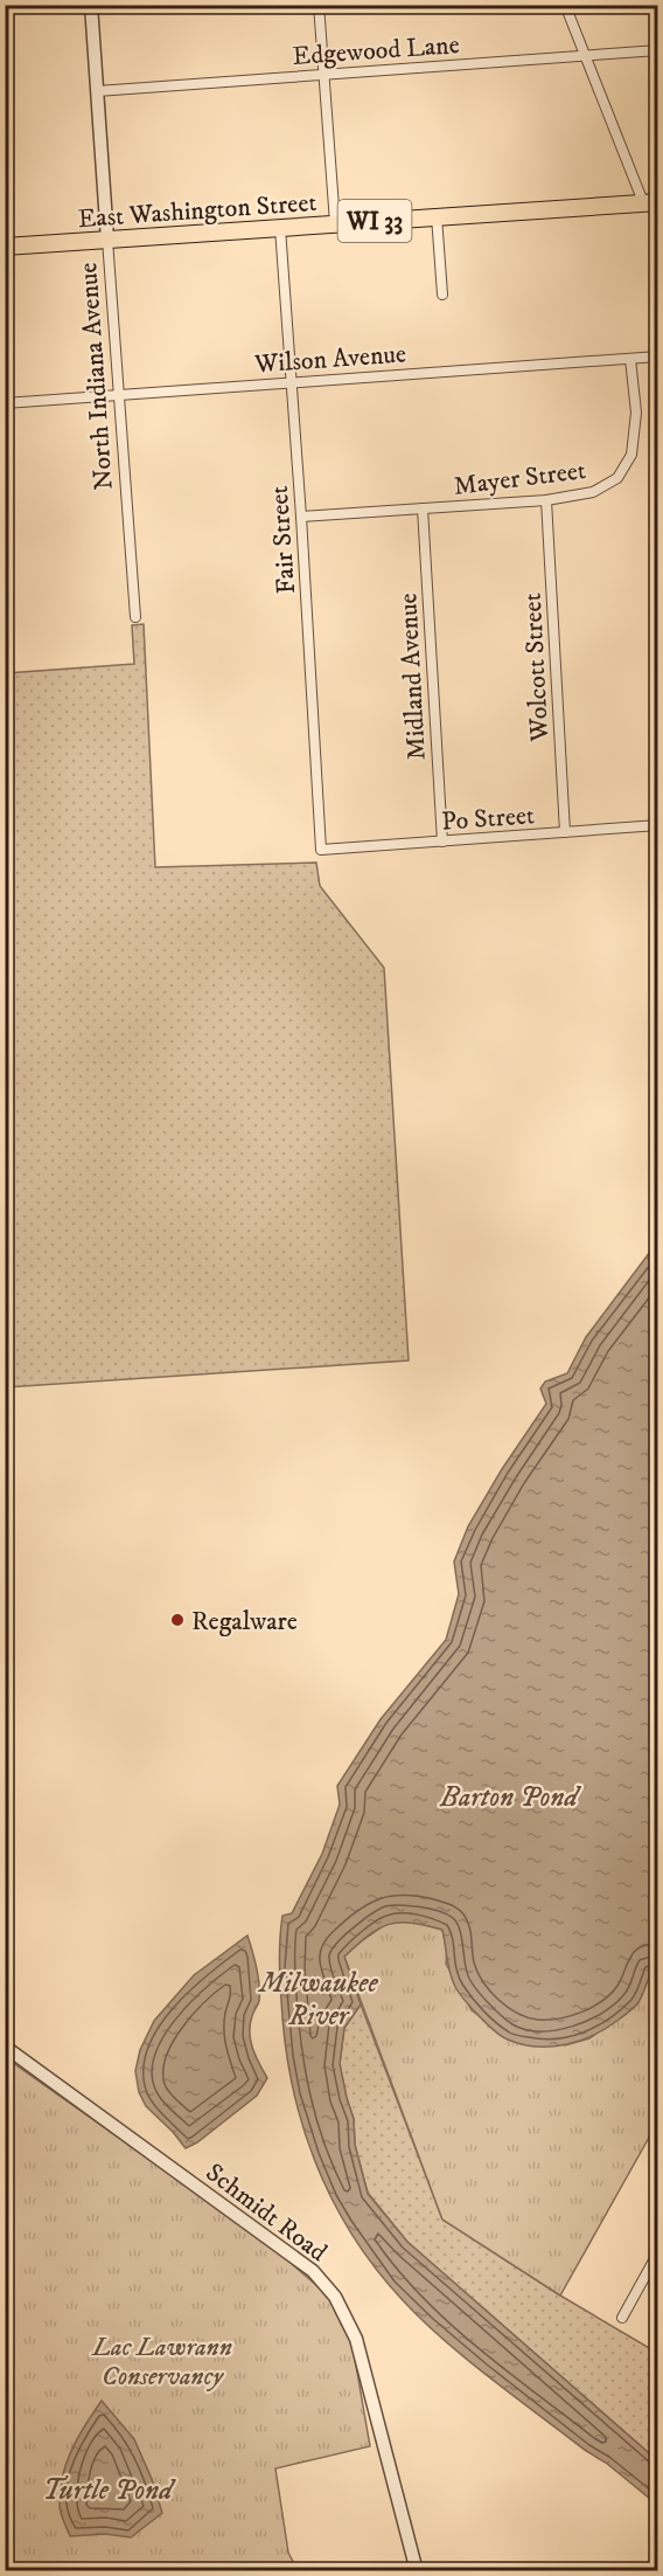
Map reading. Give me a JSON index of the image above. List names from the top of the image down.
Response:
{
  "streets": {
    "main road": ["East Washington Street", "WI 33"],
    "street": [
      "Edgewood Lane",
      "Wilson Avenue",
      "North Indiana Avenue",
      "Mayer Street",
      "Fair Street",
      "Wolcott Street",
      "Midland Avenue",
      "Po Street",
      "Schmidt Road"
    ]
  },
  "crossings": [
    ["Edgewood Lane", "North Indiana Avenue"],
    ["East Washington Street", "North Indiana Avenue"],
    ["East Washington Street", "Fair Street"],
    ["Wilson Avenue", "North Indiana Avenue"],
    ["Wilson Avenue", "Mayer Street"],
    ["Wilson Avenue", "Fair Street"],
    ["Mayer Street", "Fair Street"],
    ["Mayer Street", "Wolcott Street"],
    ["Mayer Street", "Midland Avenue"],
    ["Fair Street", "Po Street"],
    ["Wolcott Street", "Po Street"],
    ["Midland Avenue", "Po Street"]
  ],
  "water": ["Barton Pond", "Milwaukee River", "Turtle Pond"],
  "parks": ["Lac Lawrann Conservancy"],
  "places": ["Regalware"]
}
